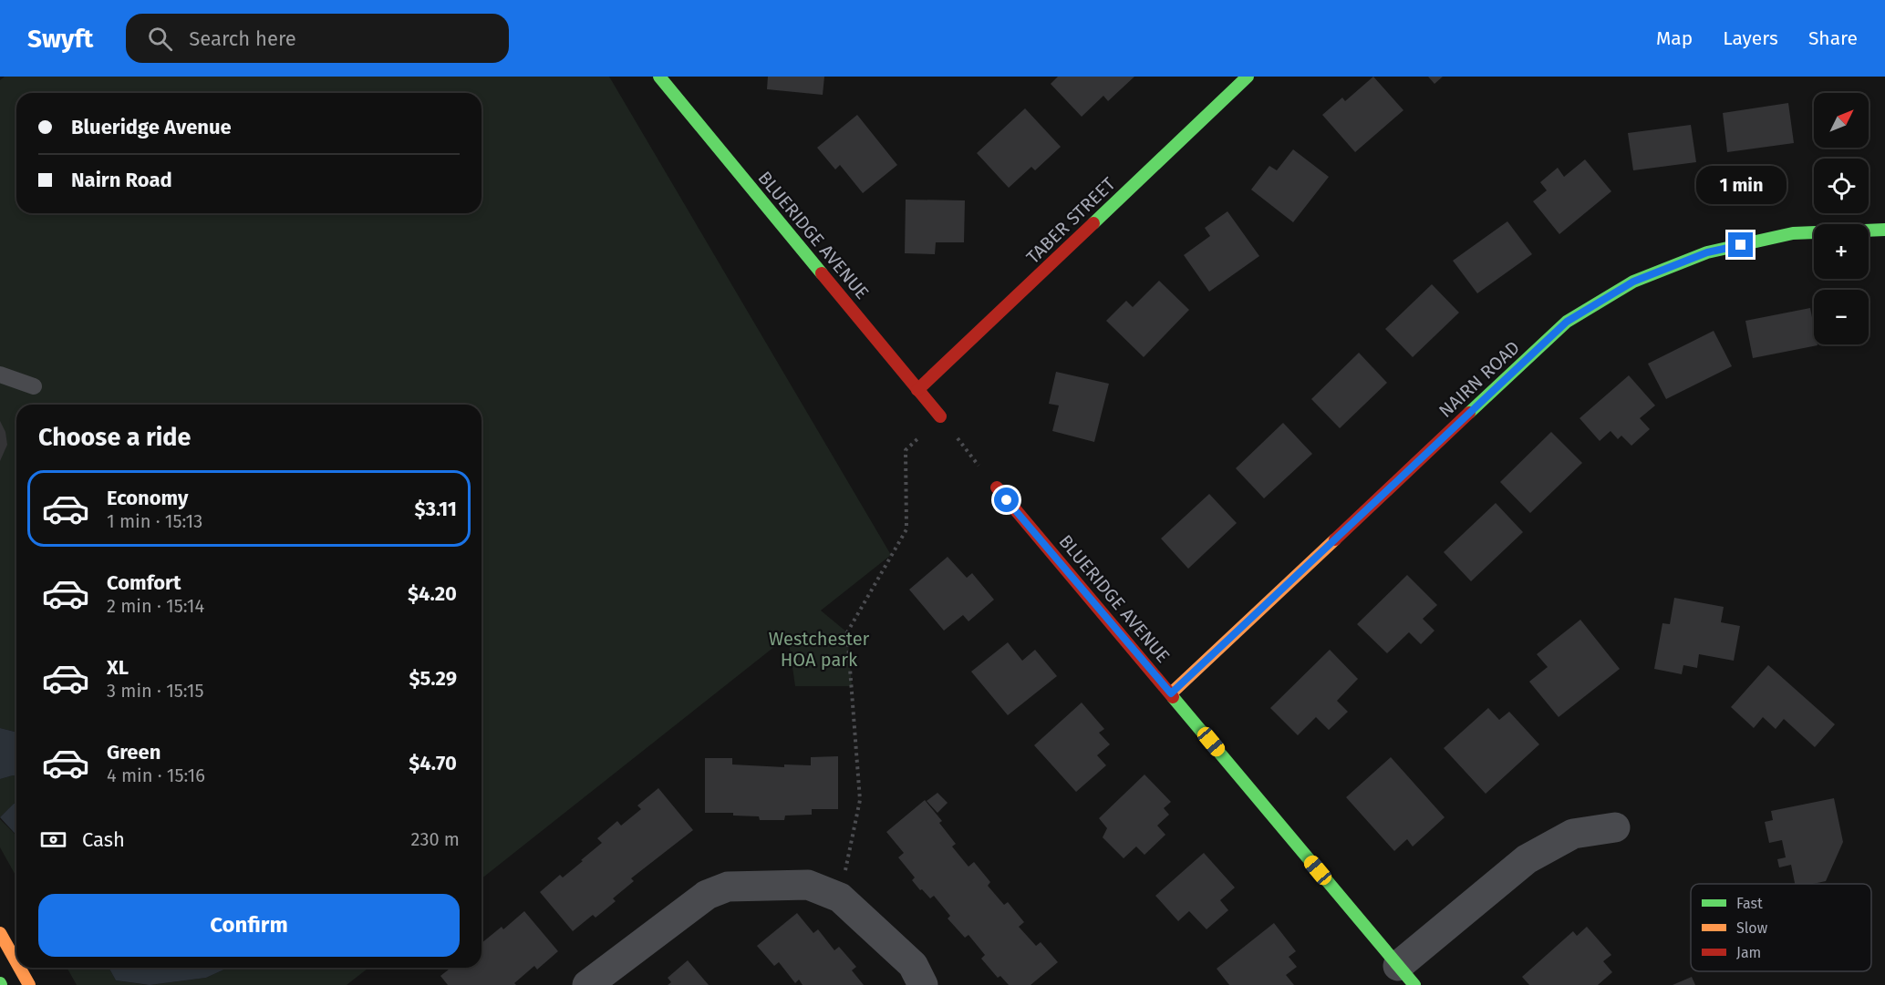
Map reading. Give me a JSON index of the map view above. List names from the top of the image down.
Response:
{
  "streets": {
    "street": ["TABER STREET", "BLUERIDGE AVENUE", "NAIRN ROAD"]
  },
  "crossings": [
    ["TABER STREET", "BLUERIDGE AVENUE"],
    ["BLUERIDGE AVENUE", "NAIRN ROAD"]
  ],
  "parks": ["Westchester HOA park"],
  "legend": ["Fast", "Slow", "Jam"],
  "north": "top right",
  "page": {
    "header": "Swyft",
    "search": "Search here",
    "nav": ["Map", "Layers", "Share"],
    "map_buttons": ["+", "−"],
    "banner": ["Blueridge Avenue", "Nairn Road"],
    "bubble": "1 min",
    "heading": "Choose a ride",
    "list": [
      {
        "name": "Economy",
        "note": "1 min · 15:13",
        "value": "$3.11"
      },
      {
        "name": "Comfort",
        "note": "2 min · 15:14",
        "value": "$4.20"
      },
      {
        "name": "XL",
        "note": "3 min · 15:15",
        "value": "$5.29"
      },
      {
        "name": "Green",
        "note": "4 min · 15:16",
        "value": "$4.70"
      }
    ],
    "pay": ["Cash", "230 m"],
    "buttons": "Confirm"
  }
}
